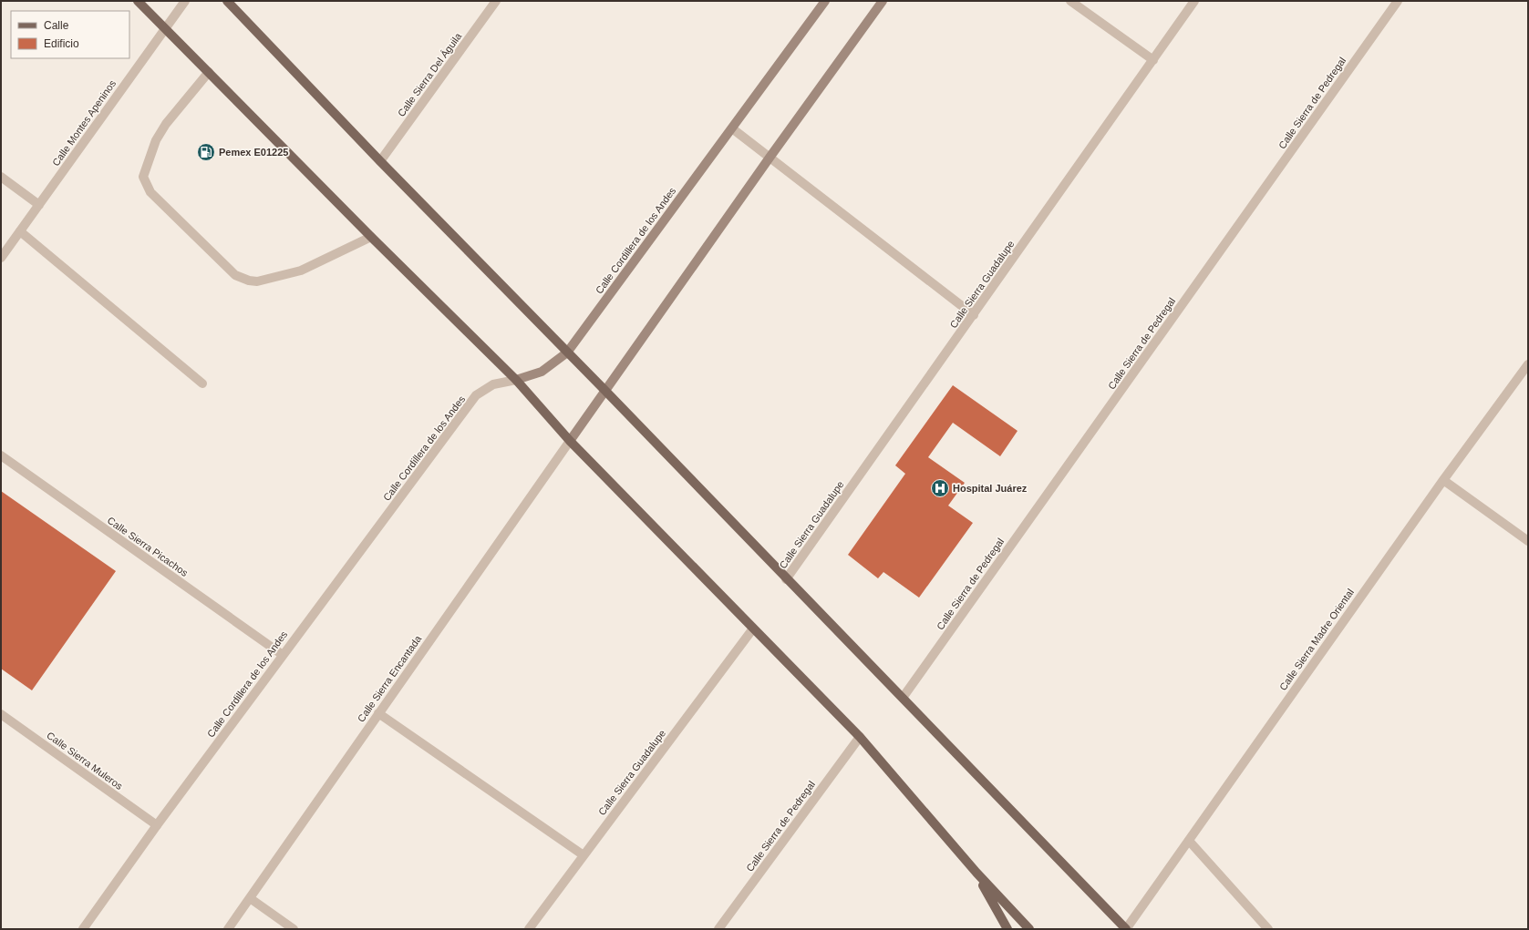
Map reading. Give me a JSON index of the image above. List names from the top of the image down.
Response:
{
  "streets": {
    "main road": ["Calle Cordillera de los Andes"],
    "street": [
      "Calle Sierra Del Águila",
      "Calle Sierra de Pedregal",
      "Calle Montes Apeninos",
      "Calle Sierra Guadalupe",
      "Calle Sierra Picachos",
      "Calle Sierra Madre Oriental",
      "Calle Sierra Encantada",
      "Calle Sierra Muleros"
    ]
  },
  "crossings": [
    ["Calle Cordillera de los Andes", "Calle Sierra Picachos"],
    ["Calle Cordillera de los Andes", "Calle Sierra Muleros"]
  ],
  "places": {
    "fuel station": ["Pemex E01225"],
    "hospital": ["Hospital Juárez"]
  },
  "legend": ["Calle", "Edificio"]
}
